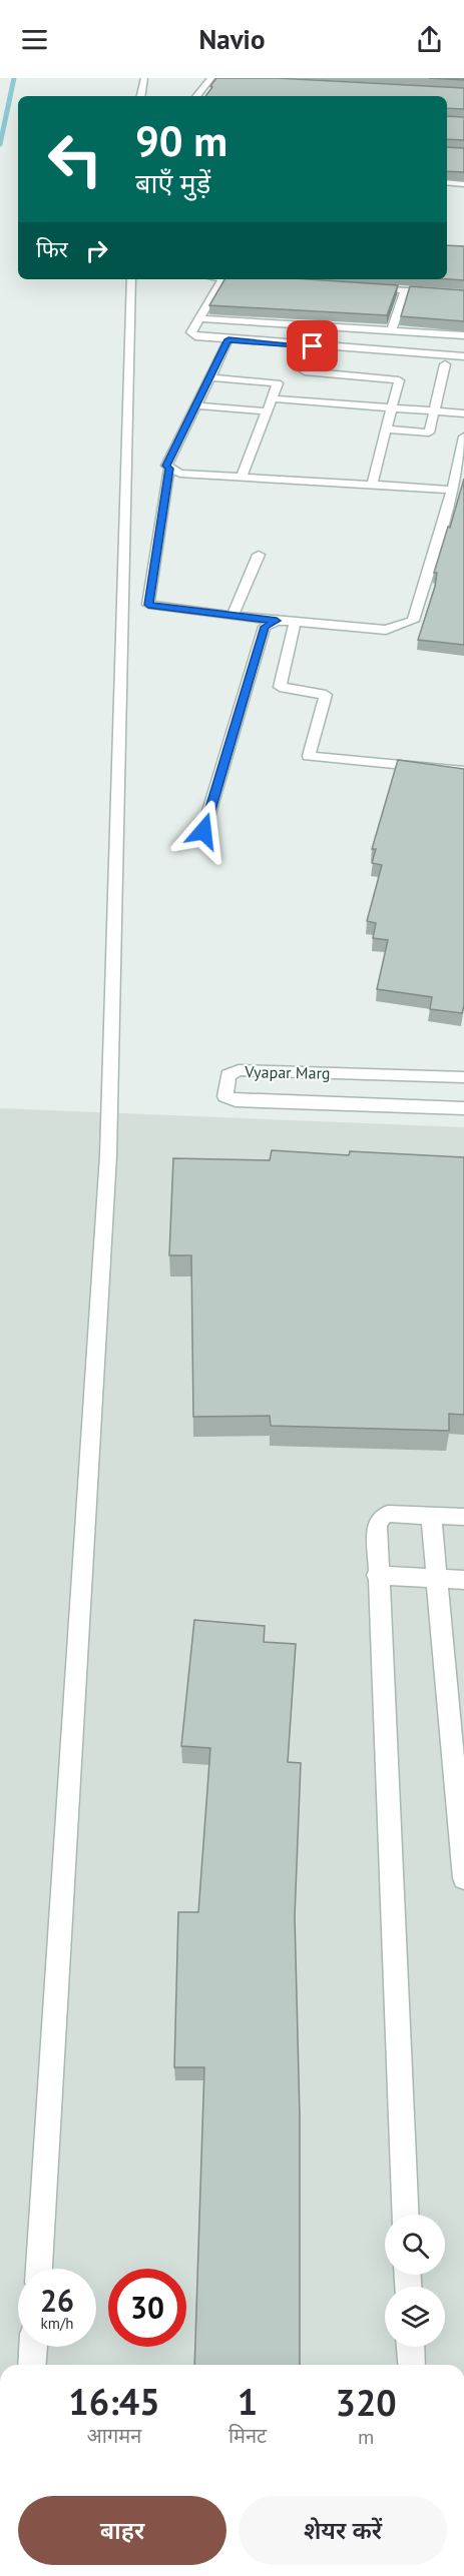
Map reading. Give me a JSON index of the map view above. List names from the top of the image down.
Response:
{
  "streets": {
    "street": ["Vyapar Marg"]
  },
  "page": {
    "header": "Navio",
    "turn": ["90 m", "बाएँ मुड़ें"],
    "then": "फिर",
    "speed": "26 km/h",
    "limit": "30",
    "eta": [
      "16:45",
      "आगमन",
      "1",
      "मिनट",
      "320",
      "m"
    ],
    "buttons": ["बाहर", "शेयर करें"]
  }
}
